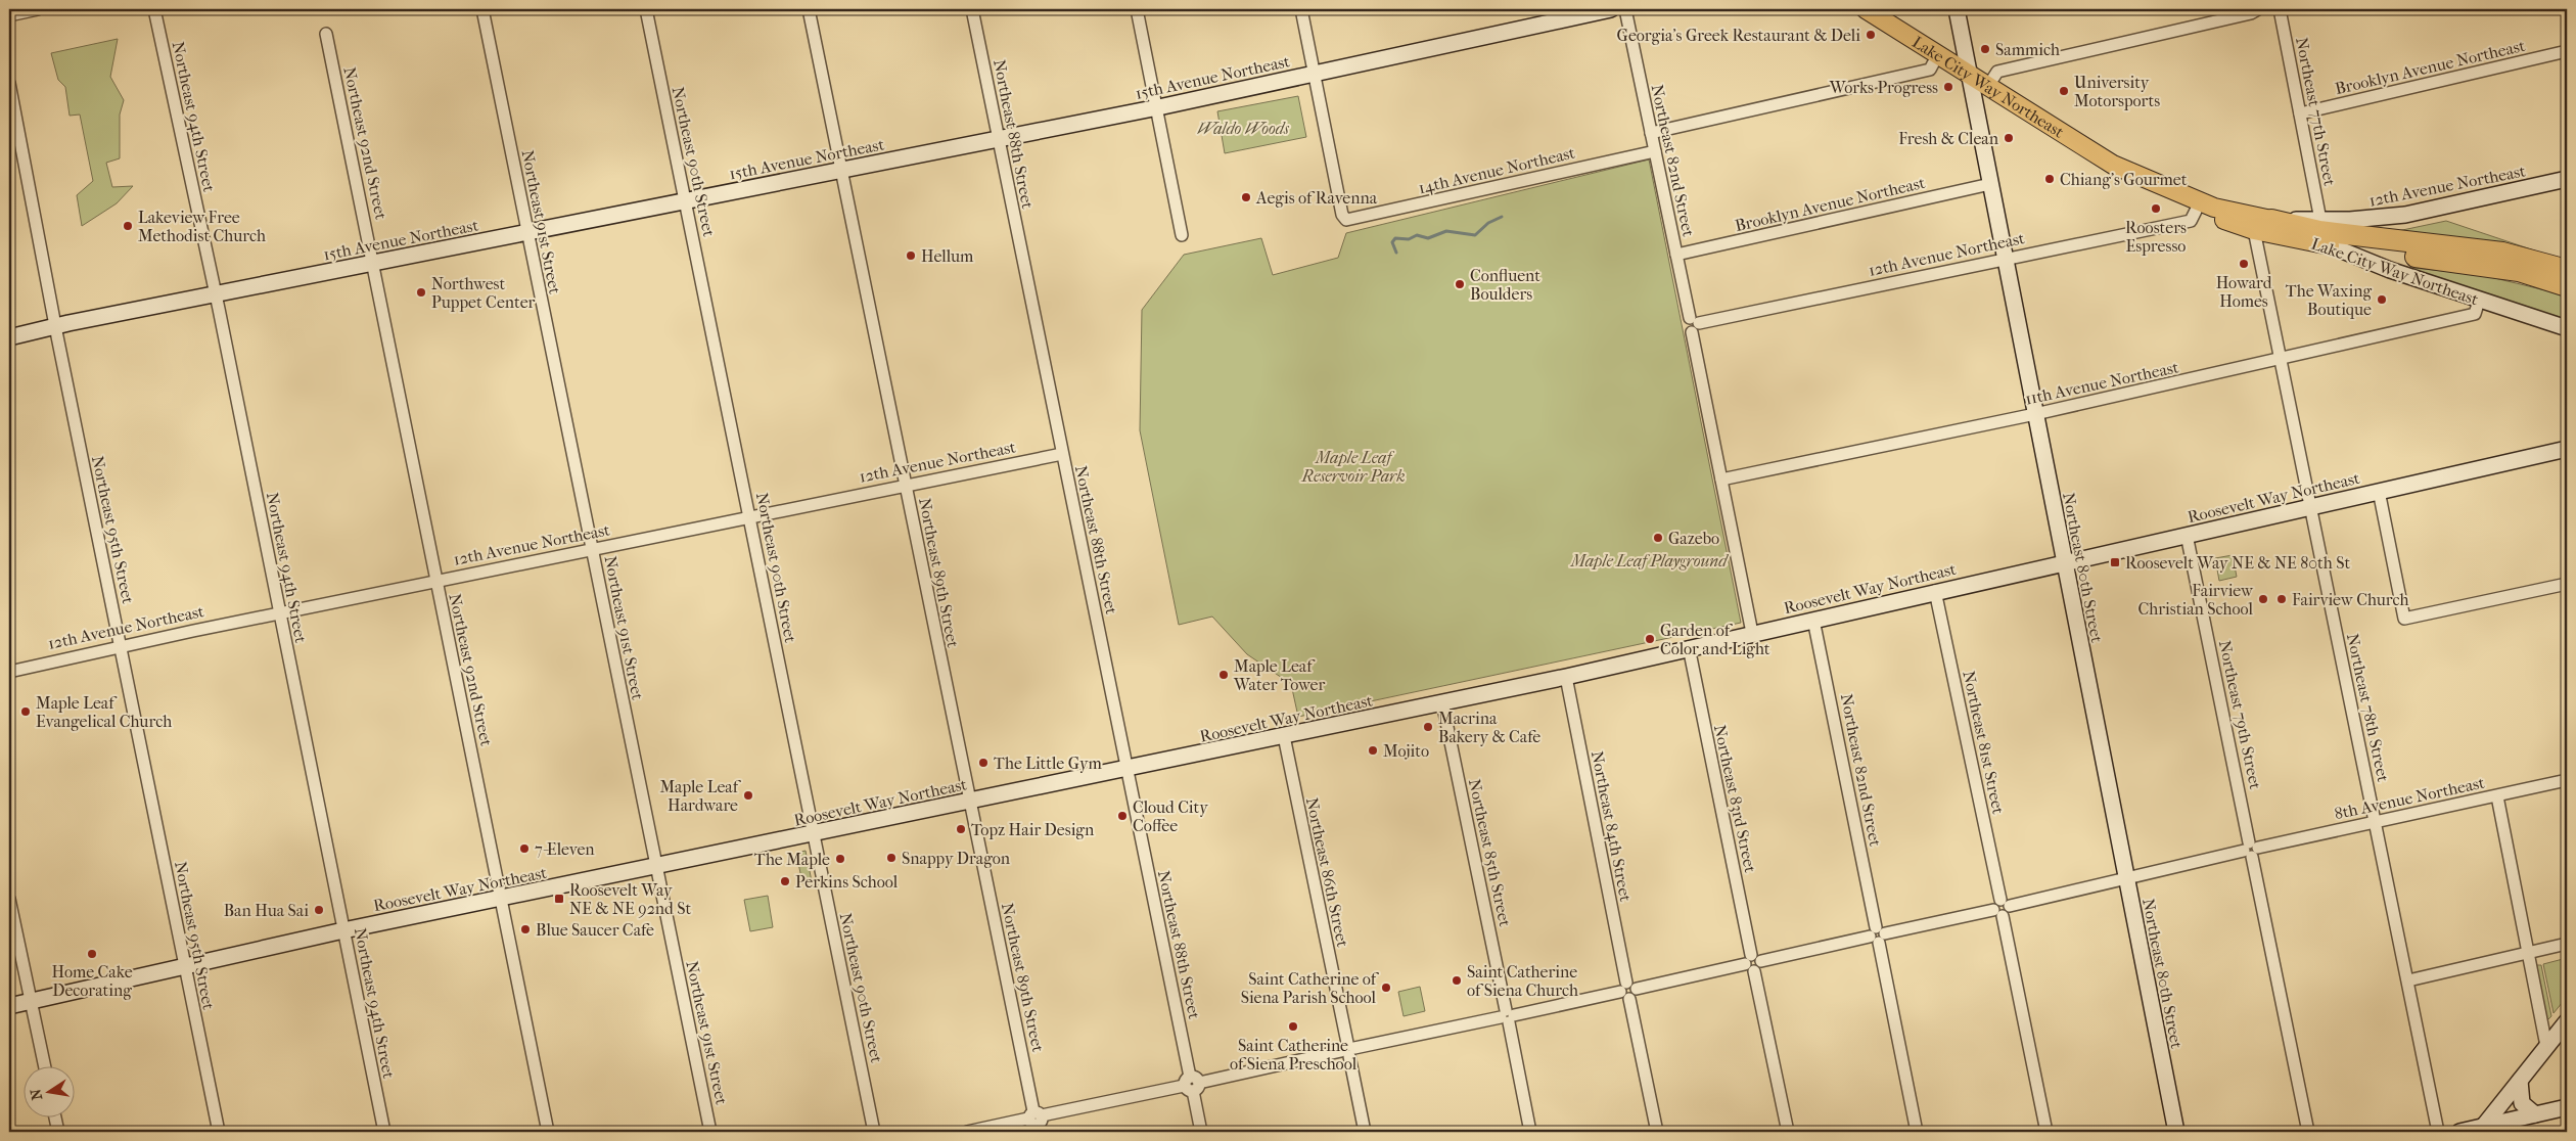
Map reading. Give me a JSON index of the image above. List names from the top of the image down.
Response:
{
  "streets": {
    "main road": [
      "15th Avenue Northeast",
      "Lake City Way Northeast",
      "12th Avenue Northeast",
      "Roosevelt Way Northeast",
      "Northeast 80th Street"
    ],
    "street": [
      "Brooklyn Avenue Northeast",
      "Northeast 77th Street",
      "Northeast 94th Street",
      "Northeast 88th Street",
      "Northeast 92nd Street",
      "Northeast 82nd Street",
      "Northeast 90th Street",
      "14th Avenue Northeast",
      "Northeast 91st Street",
      "11th Avenue Northeast",
      "Northeast 95th Street",
      "Northeast 89th Street",
      "Northeast 78th Street",
      "Northeast 79th Street",
      "Northeast 81st Street",
      "8th Avenue Northeast",
      "Northeast 83rd Street",
      "Northeast 84th Street",
      "Northeast 85th Street",
      "Northeast 86th Street"
    ]
  },
  "crossings": [
    ["Brooklyn Avenue Northeast", "Northeast 77th Street"],
    ["Brooklyn Avenue Northeast", "Northeast 82nd Street"],
    ["Brooklyn Avenue Northeast", "Northeast 80th Street"],
    ["15th Avenue Northeast", "Northeast 94th Street"],
    ["15th Avenue Northeast", "Northeast 88th Street"],
    ["15th Avenue Northeast", "Northeast 92nd Street"],
    ["15th Avenue Northeast", "Northeast 90th Street"],
    ["15th Avenue Northeast", "14th Avenue Northeast"],
    ["15th Avenue Northeast", "Northeast 91st Street"],
    ["15th Avenue Northeast", "Northeast 95th Street"],
    ["15th Avenue Northeast", "Northeast 89th Street"],
    ["Lake City Way Northeast", "12th Avenue Northeast"],
    ["Lake City Way Northeast", "11th Avenue Northeast"],
    ["Lake City Way Northeast", "Northeast 80th Street"],
    ["Lake City Way Northeast", "Northeast 78th Street"],
    ["Northeast 77th Street", "12th Avenue Northeast"],
    ["Northeast 94th Street", "12th Avenue Northeast"],
    ["Northeast 94th Street", "Roosevelt Way Northeast"],
    ["Northeast 88th Street", "12th Avenue Northeast"],
    ["Northeast 88th Street", "Roosevelt Way Northeast"],
    ["Northeast 92nd Street", "12th Avenue Northeast"],
    ["Northeast 92nd Street", "Roosevelt Way Northeast"],
    ["Northeast 82nd Street", "14th Avenue Northeast"],
    ["Northeast 82nd Street", "12th Avenue Northeast"],
    ["Northeast 82nd Street", "11th Avenue Northeast"],
    ["Northeast 82nd Street", "Roosevelt Way Northeast"],
    ["Northeast 90th Street", "12th Avenue Northeast"],
    ["Northeast 90th Street", "Roosevelt Way Northeast"],
    ["12th Avenue Northeast", "Northeast 91st Street"],
    ["12th Avenue Northeast", "Northeast 95th Street"],
    ["12th Avenue Northeast", "Northeast 80th Street"],
    ["12th Avenue Northeast", "Northeast 89th Street"],
    ["Northeast 91st Street", "Roosevelt Way Northeast"],
    ["11th Avenue Northeast", "Northeast 80th Street"],
    ["11th Avenue Northeast", "Northeast 78th Street"],
    ["Roosevelt Way Northeast", "Northeast 95th Street"],
    ["Roosevelt Way Northeast", "Northeast 80th Street"],
    ["Roosevelt Way Northeast", "Northeast 89th Street"],
    ["Roosevelt Way Northeast", "Northeast 78th Street"],
    ["Roosevelt Way Northeast", "Northeast 79th Street"],
    ["Roosevelt Way Northeast", "Northeast 81st Street"],
    ["Roosevelt Way Northeast", "Northeast 83rd Street"],
    ["Roosevelt Way Northeast", "Northeast 84th Street"],
    ["Roosevelt Way Northeast", "Northeast 85th Street"],
    ["Roosevelt Way Northeast", "Northeast 86th Street"],
    ["Northeast 80th Street", "8th Avenue Northeast"],
    ["Northeast 78th Street", "8th Avenue Northeast"],
    ["Northeast 79th Street", "8th Avenue Northeast"],
    ["Northeast 81st Street", "8th Avenue Northeast"]
  ],
  "parks": ["Waldo Woods", "Maple Leaf Reservoir Park", "Maple Leaf Playground"],
  "places": {
    "other": [
      "Georgia's Greek Restaurant & Deli",
      "Sammich",
      "Works Progress",
      "University Motorsports",
      "Fresh & Clean",
      "Chiang's Gourmet",
      "Aegis of Ravenna",
      "Roosters Espresso",
      "Lakeview Free Methodist Church",
      "Hellum",
      "Howard Homes",
      "Confluent Boulders",
      "Northwest Puppet Center",
      "The Waxing Boutique",
      "Gazebo",
      "Fairview Christian School",
      "Fairview Church",
      "Garden of Color and Light",
      "Maple Leaf Water Tower",
      "Maple Leaf Evangelical Church",
      "Macrina Bakery & Cafe",
      "Mojito",
      "The Little Gym",
      "Maple Leaf Hardware",
      "Cloud City Coffee",
      "Topz Hair Design",
      "7-Eleven",
      "Snappy Dragon",
      "The Maple",
      "Perkins School",
      "Ban Hua Sai",
      "Blue Saucer Cafe",
      "Home Cake Decorating",
      "Saint Catherine of Siena Church",
      "Saint Catherine of Siena Parish School",
      "Saint Catherine of Siena Preschool"
    ],
    "transit": ["Roosevelt Way NE & NE 80th St", "Roosevelt Way NE & NE 92nd St"]
  },
  "north": "left"
}
